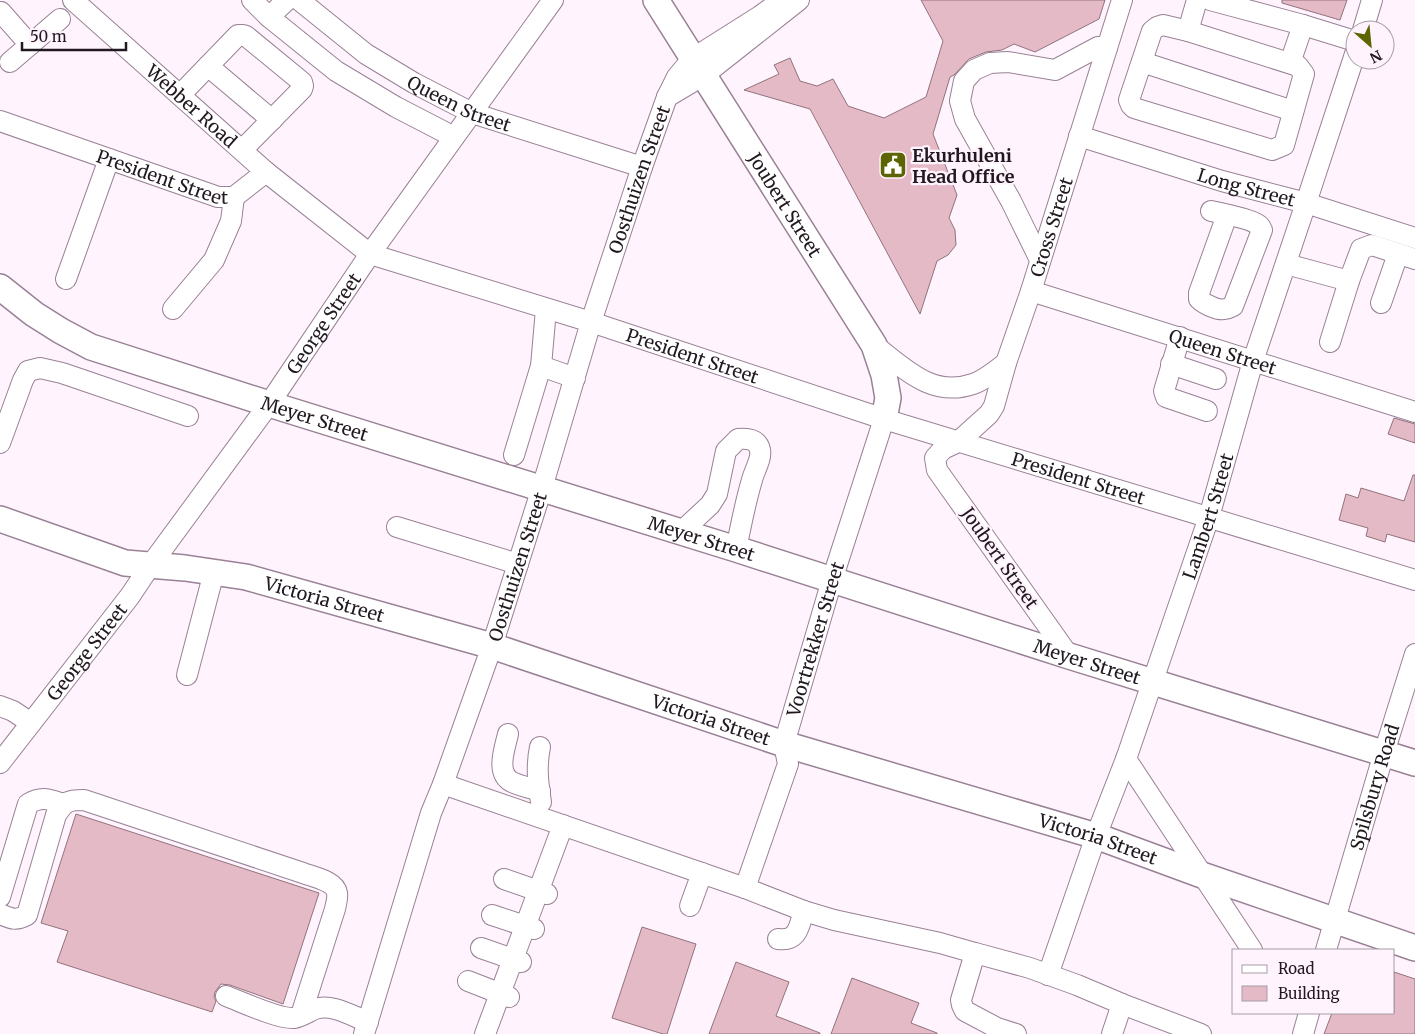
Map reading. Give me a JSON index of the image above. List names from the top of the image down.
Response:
{
  "streets": {
    "main road": ["Joubert Street", "Meyer Street", "Victoria Street"],
    "street": [
      "Queen Street",
      "Webber Road",
      "President Street",
      "Oosthuizen Street",
      "Long Street",
      "Cross Street",
      "George Street",
      "Lambert Street",
      "Voortrekker Street",
      "Spilsbury Road"
    ]
  },
  "crossings": [
    ["Queen Street", "Oosthuizen Street"],
    ["Queen Street", "Cross Street"],
    ["Queen Street", "George Street"],
    ["Queen Street", "Lambert Street"],
    ["Webber Road", "President Street"],
    ["President Street", "Oosthuizen Street"],
    ["President Street", "Joubert Street"],
    ["President Street", "Cross Street"],
    ["President Street", "George Street"],
    ["President Street", "Lambert Street"],
    ["President Street", "Voortrekker Street"],
    ["Oosthuizen Street", "Joubert Street"],
    ["Oosthuizen Street", "Meyer Street"],
    ["Oosthuizen Street", "Victoria Street"],
    ["Long Street", "Cross Street"],
    ["Long Street", "Lambert Street"],
    ["Joubert Street", "Cross Street"],
    ["Joubert Street", "Meyer Street"],
    ["Joubert Street", "Voortrekker Street"],
    ["George Street", "Meyer Street"],
    ["George Street", "Victoria Street"],
    ["Meyer Street", "Lambert Street"],
    ["Meyer Street", "Voortrekker Street"],
    ["Meyer Street", "Spilsbury Road"],
    ["Lambert Street", "Victoria Street"],
    ["Victoria Street", "Voortrekker Street"],
    ["Victoria Street", "Spilsbury Road"]
  ],
  "places": {
    "public building": ["Ekurhuleni Head Office"]
  },
  "legend": ["Road", "Building"],
  "scale_bar": "50 m",
  "north": "bottom right"
}
